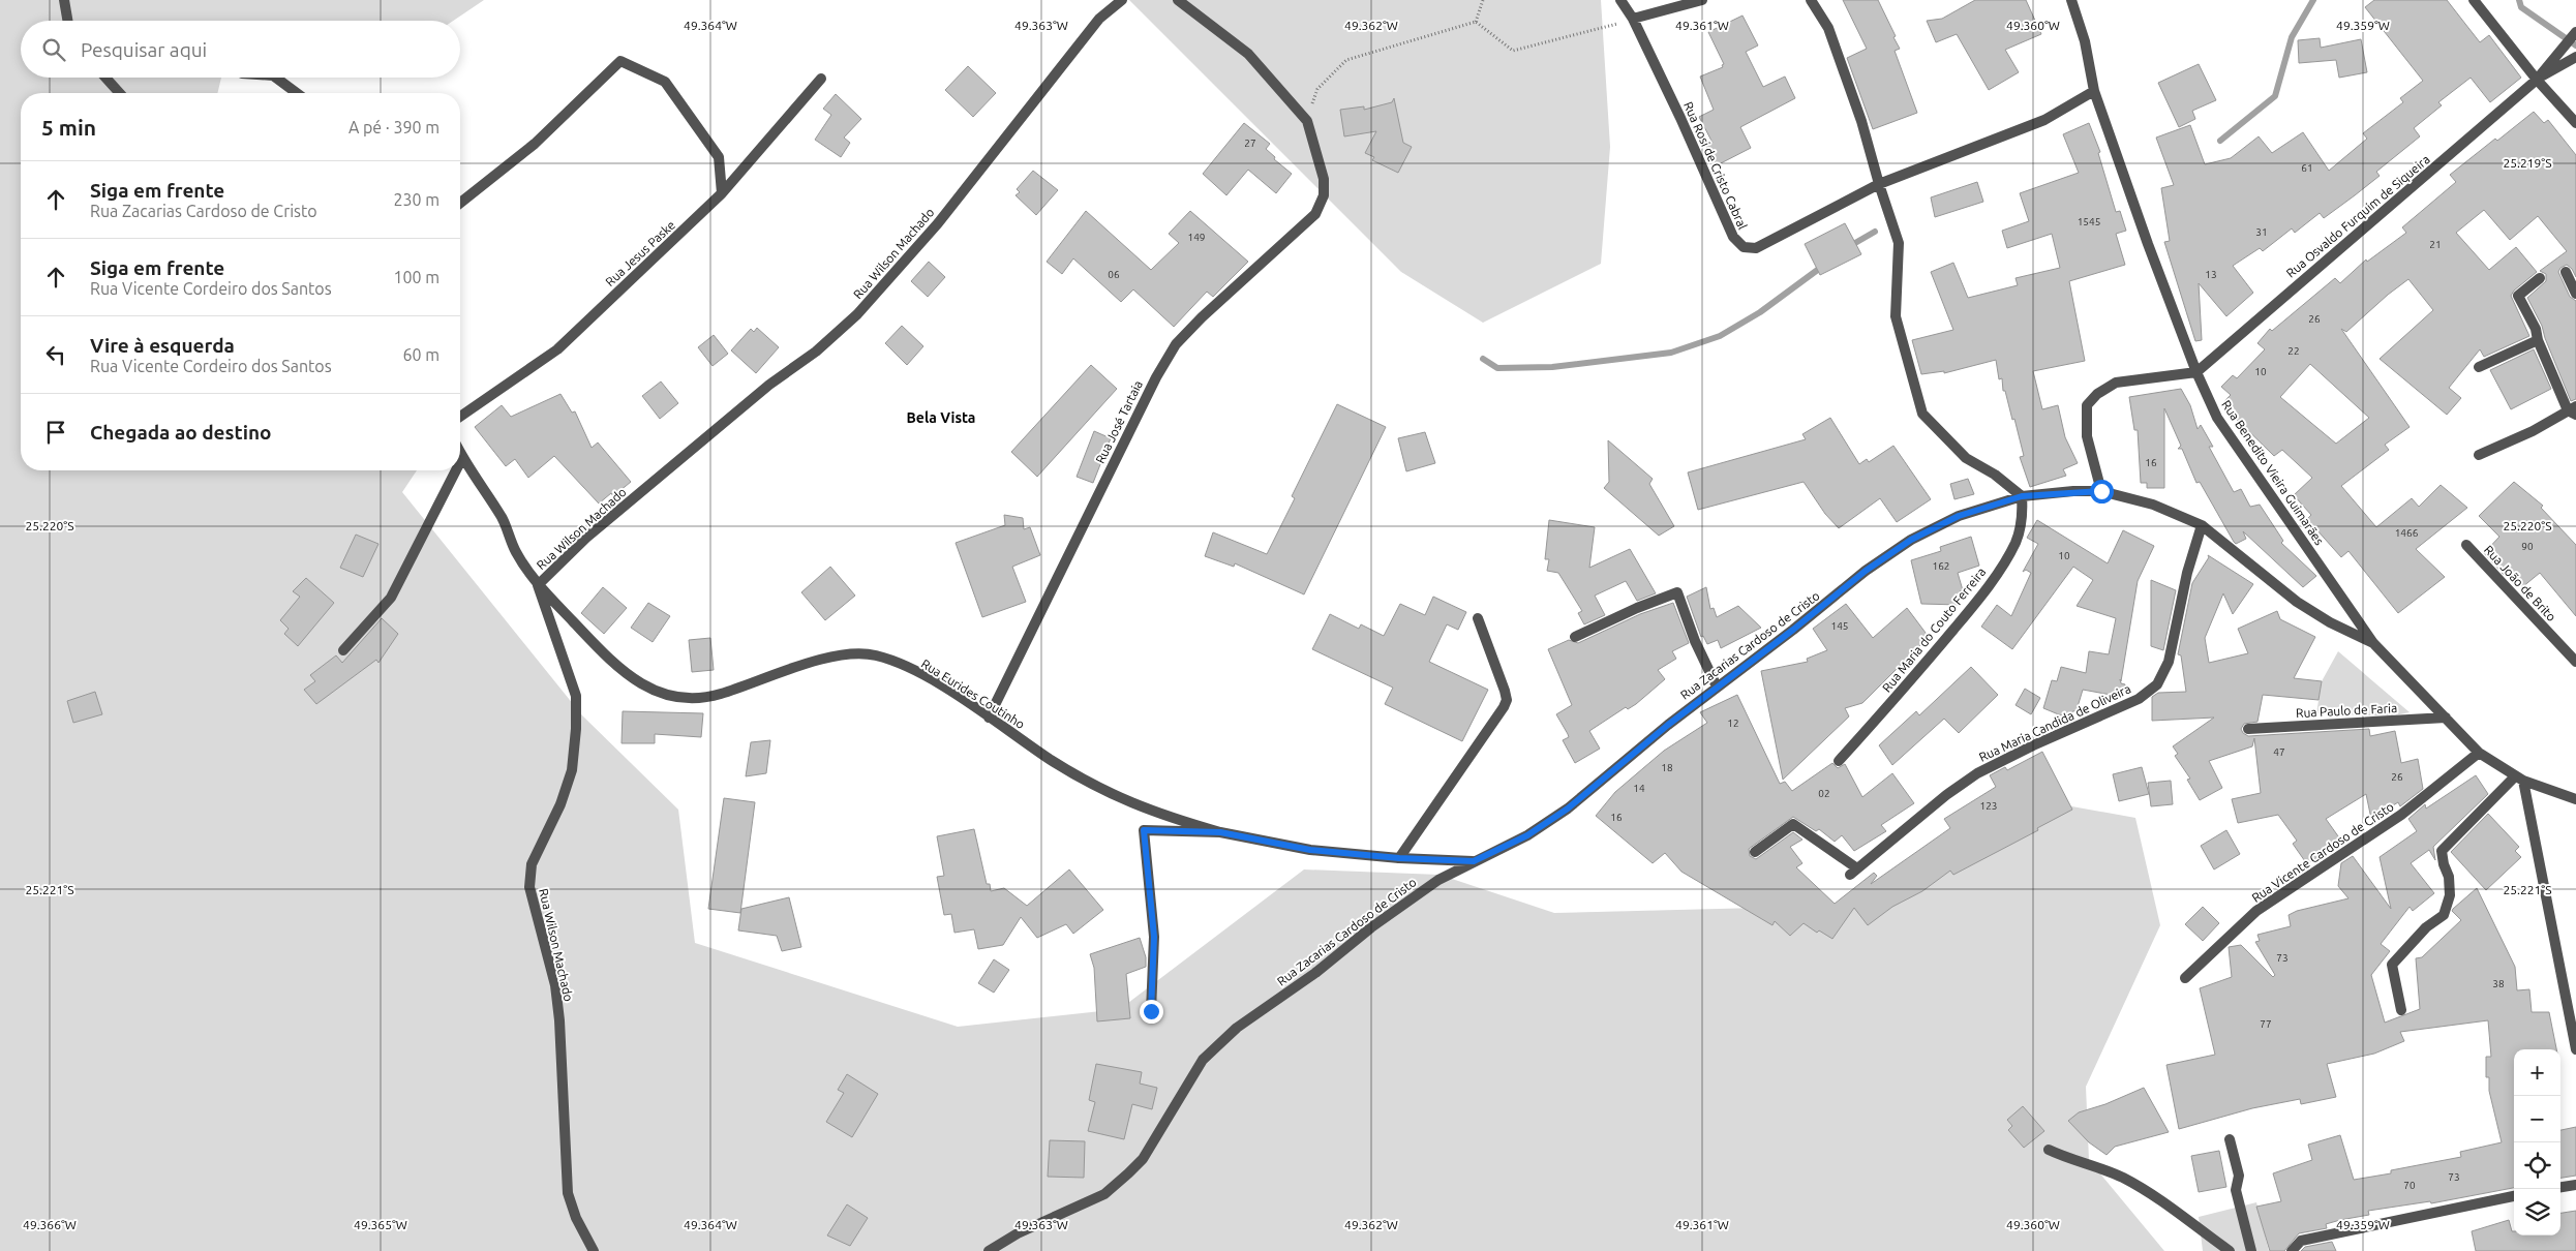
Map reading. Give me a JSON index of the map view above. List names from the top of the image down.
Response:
{
  "streets": {
    "street": [
      "Rua Rosi de Cristo Cabral",
      "Rua Osvaldo Furquim de Siqueira",
      "Rua Jesus Paske",
      "Rua Wilson Machado",
      "Rua José Tartaia",
      "Rua Benedito Vieira Guimarães",
      "Rua João de Brito",
      "Rua Maria do Couto Ferreira",
      "Rua Zacarias Cardoso de Cristo",
      "Rua Eurides Coutinho",
      "Rua Paulo de Faria",
      "Rua Maria Candida de Oliveira",
      "Rua Vicente Cardoso de Cristo"
    ]
  },
  "crossings": [
    ["Rua Rosi de Cristo Cabral", "Rua Benedito Vieira Guimarães"],
    ["Rua Osvaldo Furquim de Siqueira", "Rua Benedito Vieira Guimarães"],
    ["Rua Wilson Machado", "Rua Eurides Coutinho"],
    ["Rua José Tartaia", "Rua Eurides Coutinho"],
    ["Rua Benedito Vieira Guimarães", "Rua Zacarias Cardoso de Cristo"],
    ["Rua Benedito Vieira Guimarães", "Rua Paulo de Faria"],
    ["Rua Benedito Vieira Guimarães", "Rua Vicente Cardoso de Cristo"],
    ["Rua Maria do Couto Ferreira", "Rua Zacarias Cardoso de Cristo"],
    ["Rua Zacarias Cardoso de Cristo", "Rua Maria Candida de Oliveira"]
  ],
  "districts": ["Bela Vista"],
  "house_numbers": [
    "27",
    "61",
    "1545",
    "31",
    "149",
    "21",
    "06",
    "13",
    "26",
    "22",
    "10",
    "16",
    "1466",
    "90",
    "10",
    "162",
    "145",
    "12",
    "47",
    "18",
    "26",
    "14",
    "02",
    "123",
    "16",
    "73",
    "38",
    "77",
    "73",
    "70"
  ],
  "page": {
    "search": "Pesquisar aqui",
    "heading": ["5 min", "A pé · 390 m"],
    "list": [
      ["Siga em frente", "Rua Zacarias Cardoso de Cristo", "230 m"],
      ["Siga em frente", "Rua Vicente Cordeiro dos Santos", "100 m"],
      ["Vire à esquerda", "Rua Vicente Cordeiro dos Santos", "60 m"],
      "Chegada ao destino"
    ],
    "map_buttons": ["+", "−"]
  },
  "coordinates": [
    "49.364°W",
    "49.363°W",
    "49.362°W",
    "49.361°W",
    "49.360°W",
    "49.359°W",
    "25.219°S",
    "25.220°S",
    "25.221°S",
    "49.366°W",
    "49.365°W"
  ]
}
